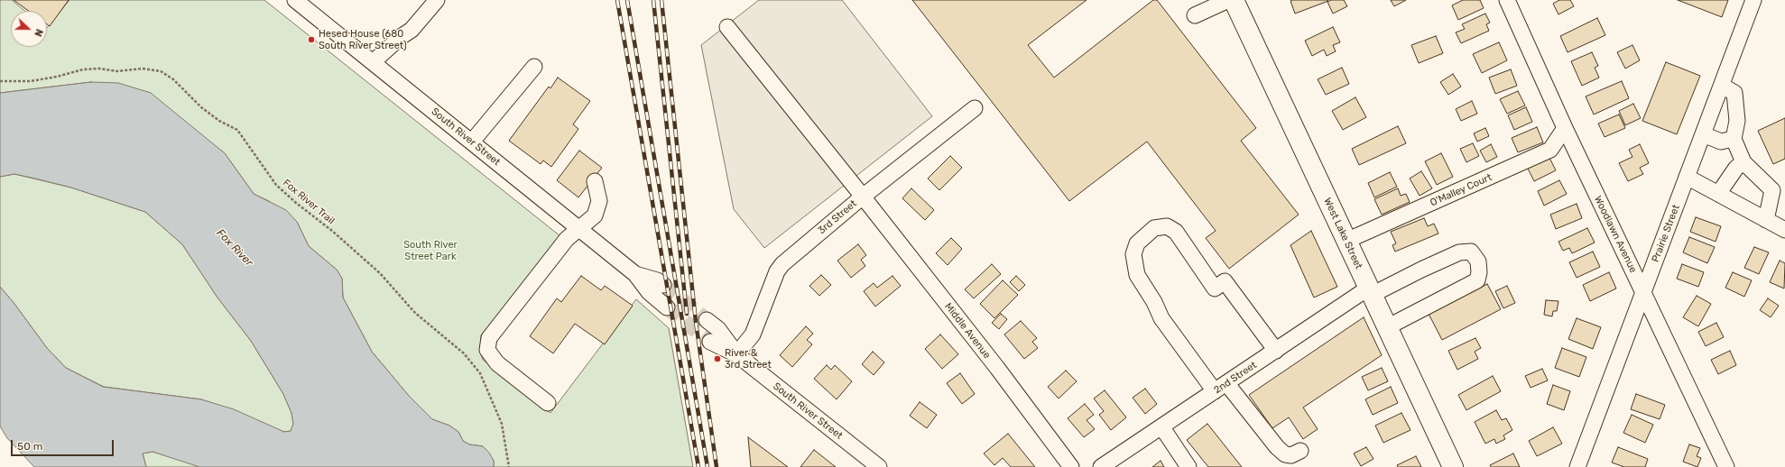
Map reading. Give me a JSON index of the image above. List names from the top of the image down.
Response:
{
  "streets": {
    "main road": ["West Lake Street"],
    "street": [
      "South River Street",
      "O'Malley Court",
      "3rd Street",
      "Prairie Street",
      "Woodlawn Avenue",
      "Middle Avenue",
      "2nd Street"
    ],
    "path": ["Fox River Trail"]
  },
  "crossings": [
    ["South River Street", "3rd Street"],
    ["O'Malley Court", "West Lake Street"],
    ["O'Malley Court", "Woodlawn Avenue"],
    ["3rd Street", "Middle Avenue"],
    ["West Lake Street", "2nd Street"],
    ["Prairie Street", "Woodlawn Avenue"]
  ],
  "water": ["Fox River"],
  "parks": ["South River Street Park"],
  "places": ["Hesed House (680 South River Street)", "River & 3rd Street"],
  "scale_bar": "50 m",
  "north": "right"
}
